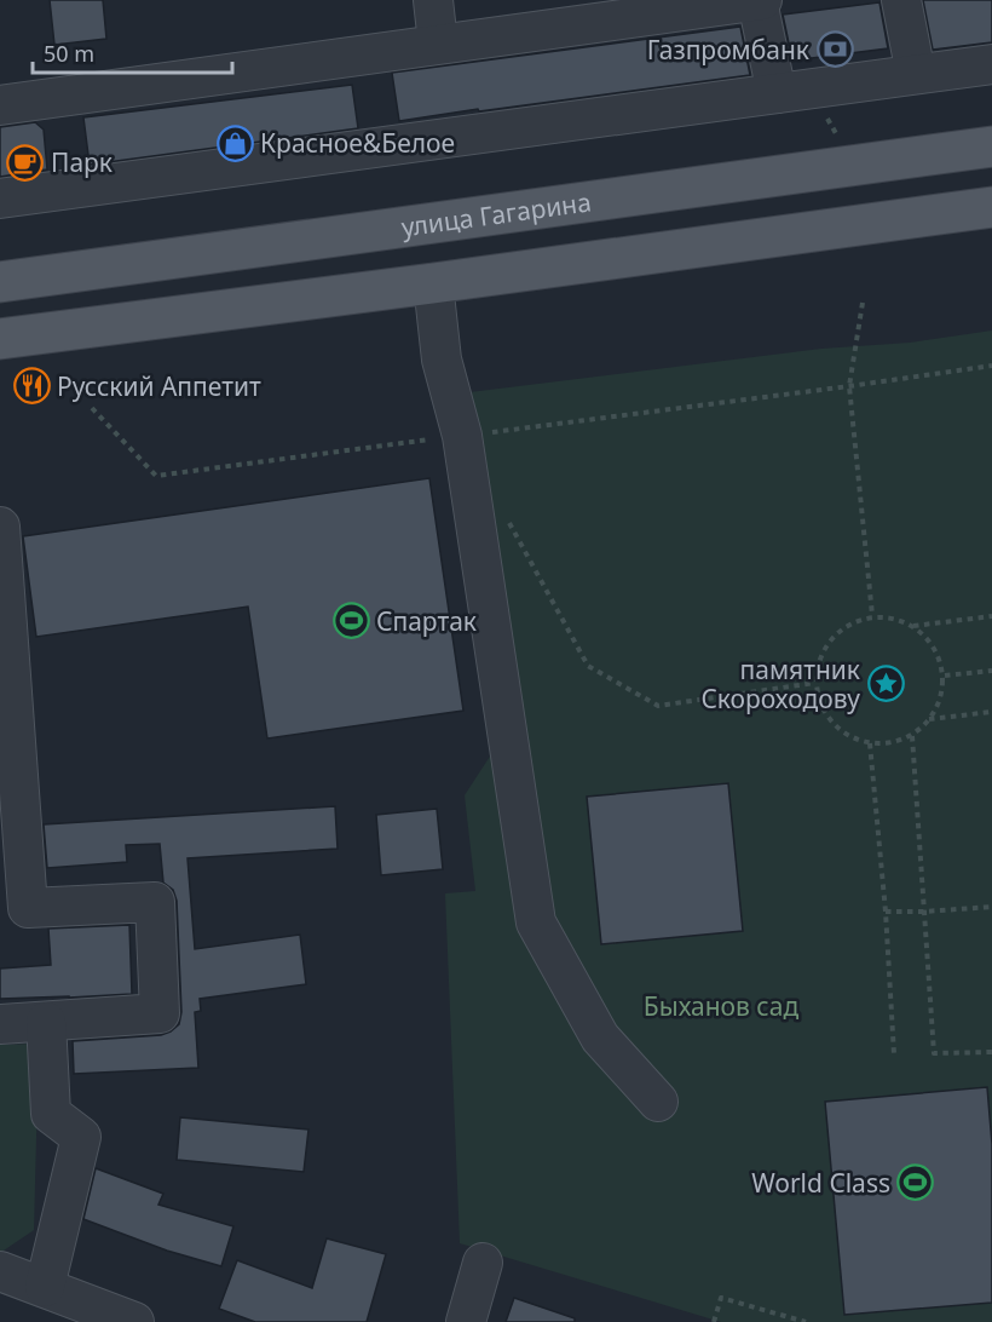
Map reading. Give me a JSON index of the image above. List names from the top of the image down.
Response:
{
  "streets": {
    "main road": ["улица Гагарина"]
  },
  "parks": ["Быханов сад"],
  "places": {
    "bank": ["Газпромбанк"],
    "shop": ["Красное&Белое"],
    "cafe": ["Парк"],
    "restaurant": ["Русский Аппетит"],
    "sports": ["Спартак", "World Class"],
    "place": ["памятник Скороходову"]
  },
  "scale_bar": "50 m"
}
